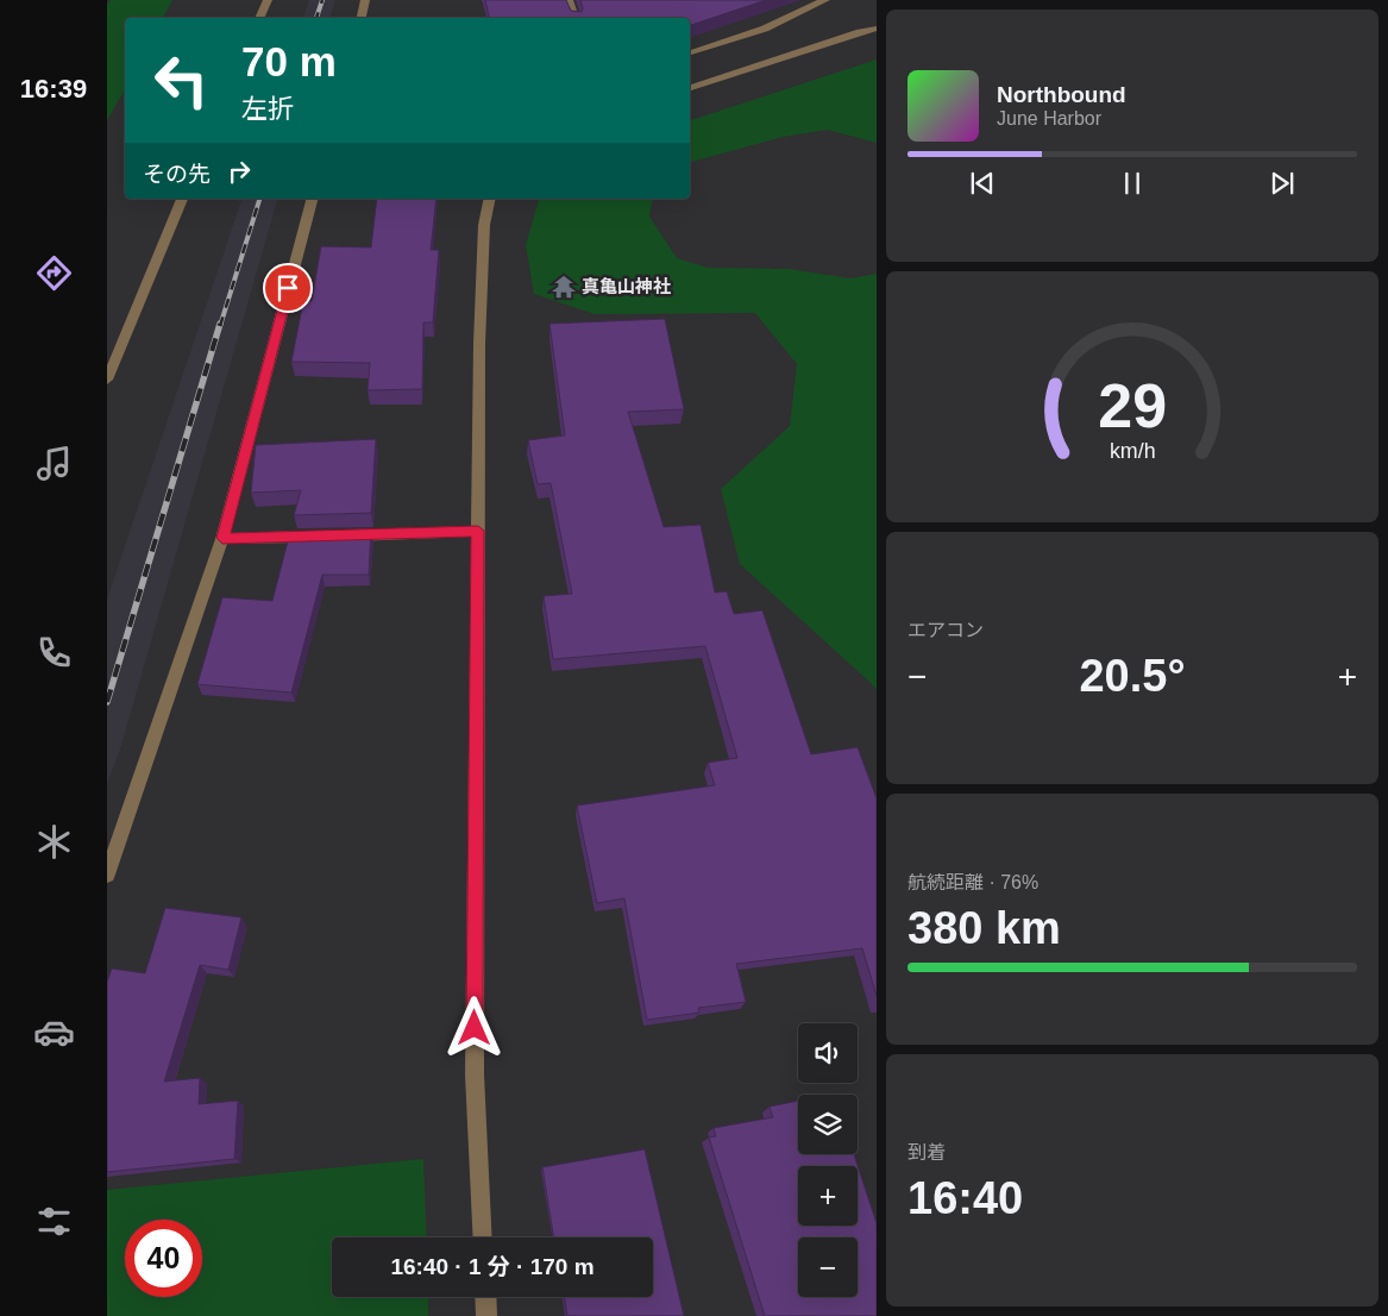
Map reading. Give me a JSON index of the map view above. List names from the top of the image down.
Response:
{
  "places": {
    "temple": ["真亀山神社"]
  },
  "page": {
    "tabs": "16:39",
    "turn": ["70 m", "左折"],
    "song": ["Northbound", "June Harbor"],
    "then": "その先",
    "tile": [
      "エアコン",
      ["航続距離 · 76%", "380 km"],
      ["到着", "16:40"]
    ],
    "heat": ["−", "20.5°", "+"],
    "map_buttons": ["+", "−"],
    "limit": "40",
    "trip": "16:40 · 1 分 · 170 m",
    "gauge": ["29", "km/h"]
  }
}
